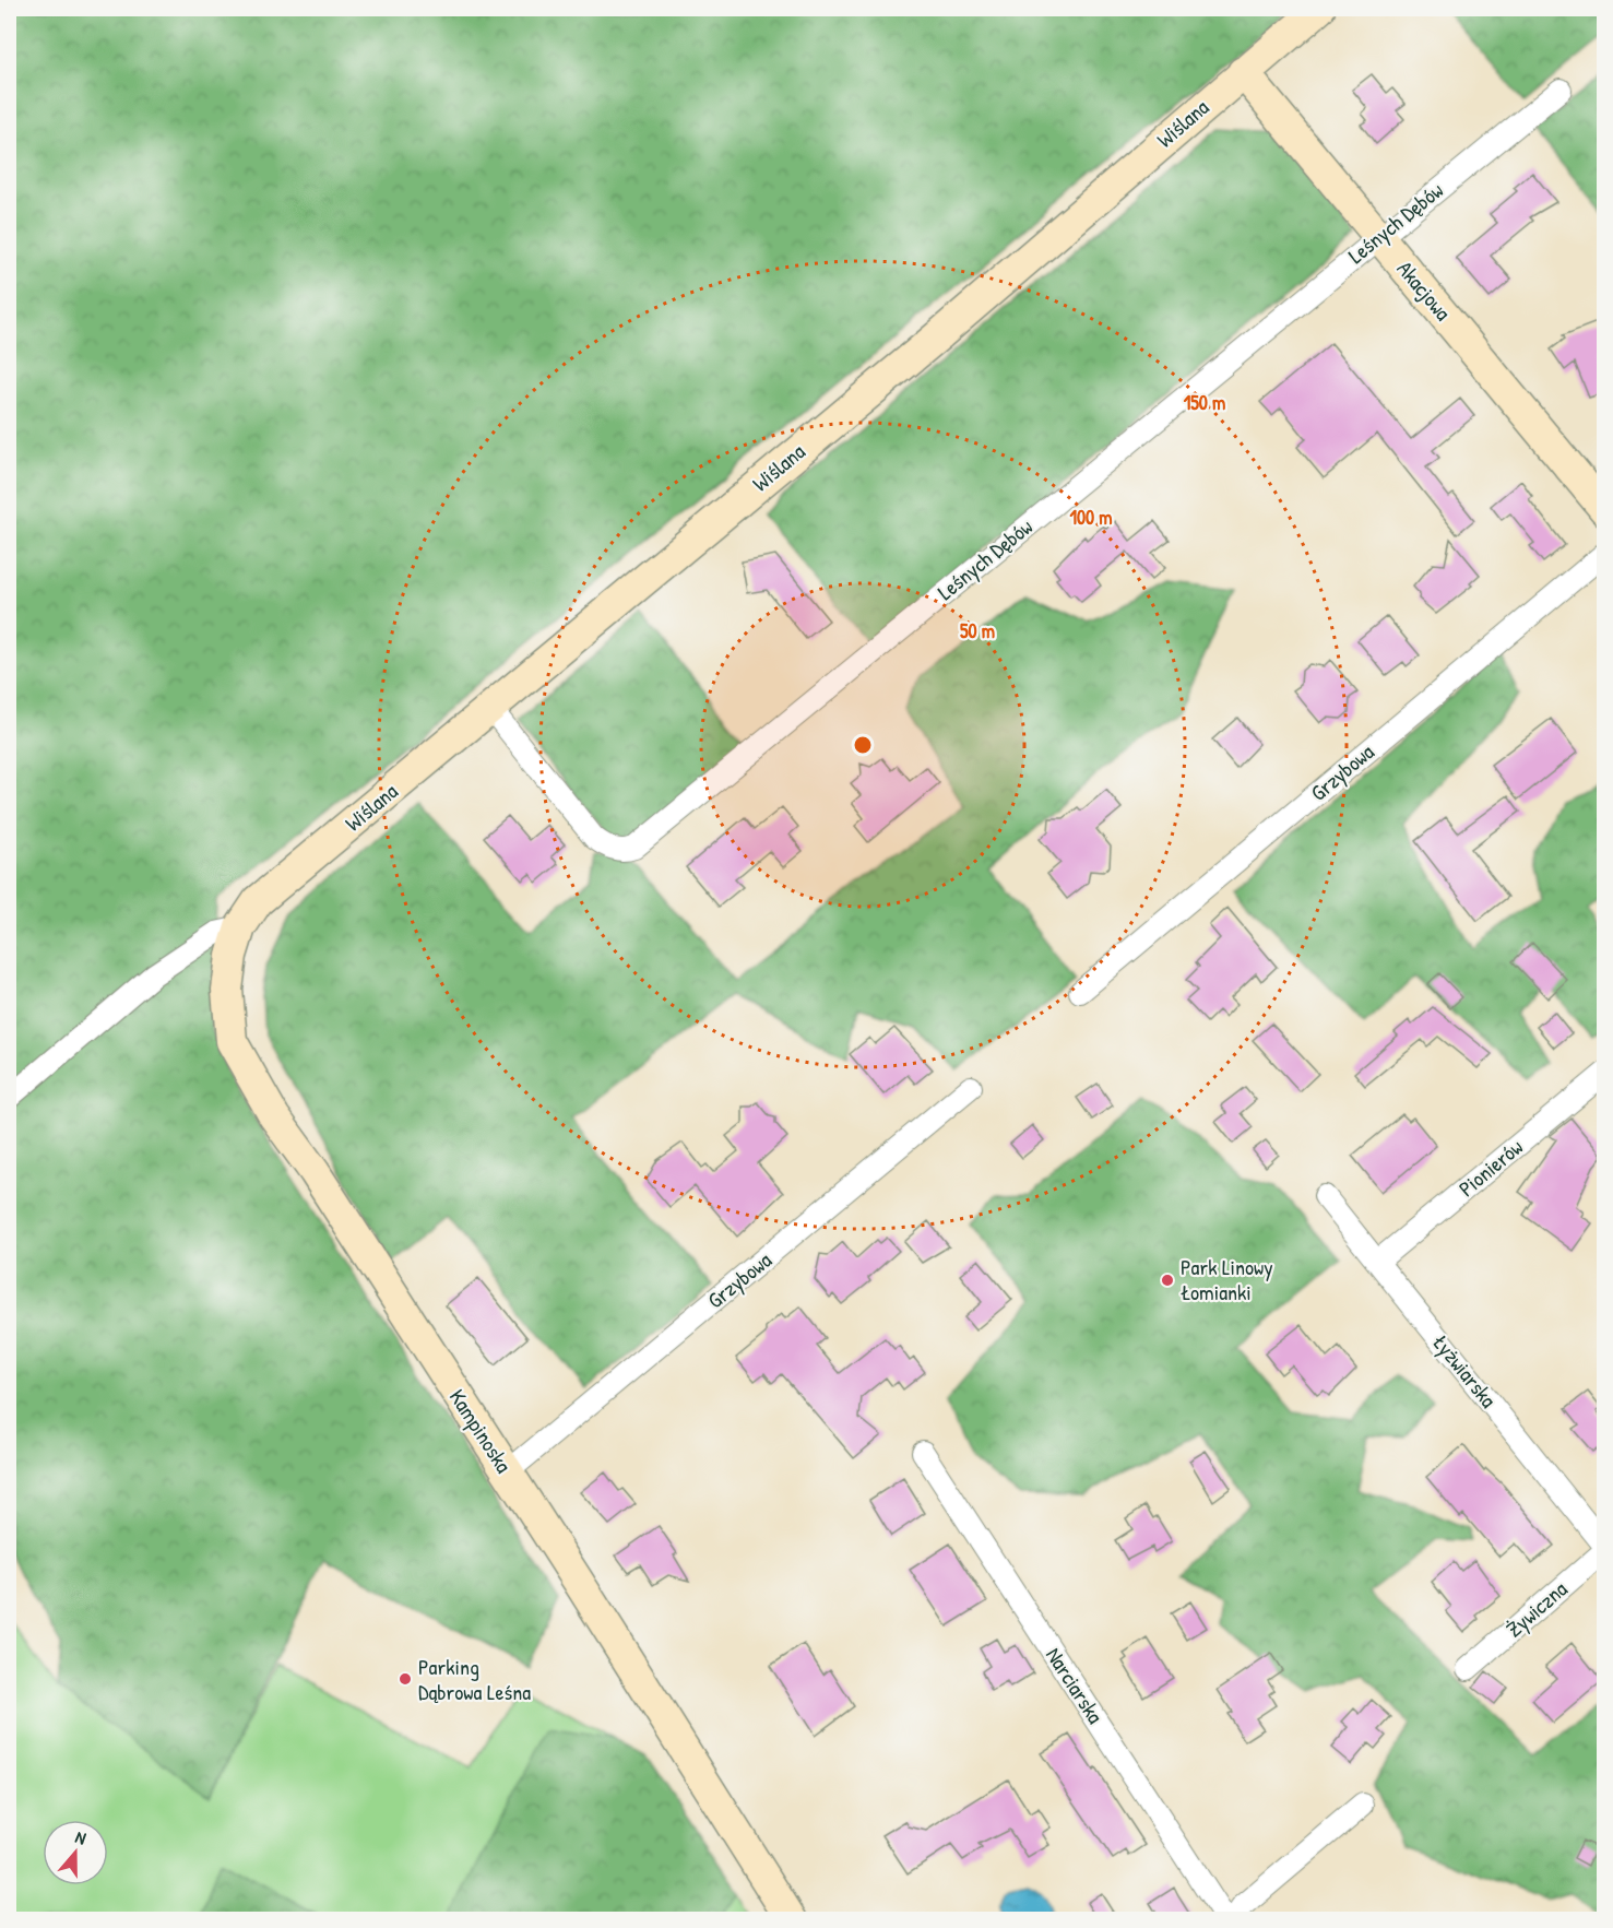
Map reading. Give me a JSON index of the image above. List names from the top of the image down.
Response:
{
  "streets": {
    "main road": ["Wiślana", "Akacjowa", "Kampinoska"],
    "street": [
      "Leśnych Dębów",
      "Grzybowa",
      "Pionierów",
      "Łyżwiarska",
      "Żywiczna",
      "Narciarska"
    ]
  },
  "crossings": [
    ["Wiślana", "Leśnych Dębów"],
    ["Wiślana", "Akacjowa"],
    ["Wiślana", "Kampinoska"],
    ["Leśnych Dębów", "Akacjowa"],
    ["Grzybowa", "Kampinoska"],
    ["Pionierów", "Łyżwiarska"],
    ["Łyżwiarska", "Żywiczna"]
  ],
  "places": ["Park Linowy Łomianki", "Parking Dąbrowa Leśna"],
  "north": "top",
  "rings": ["150 m", "100 m", "50 m"]
}
